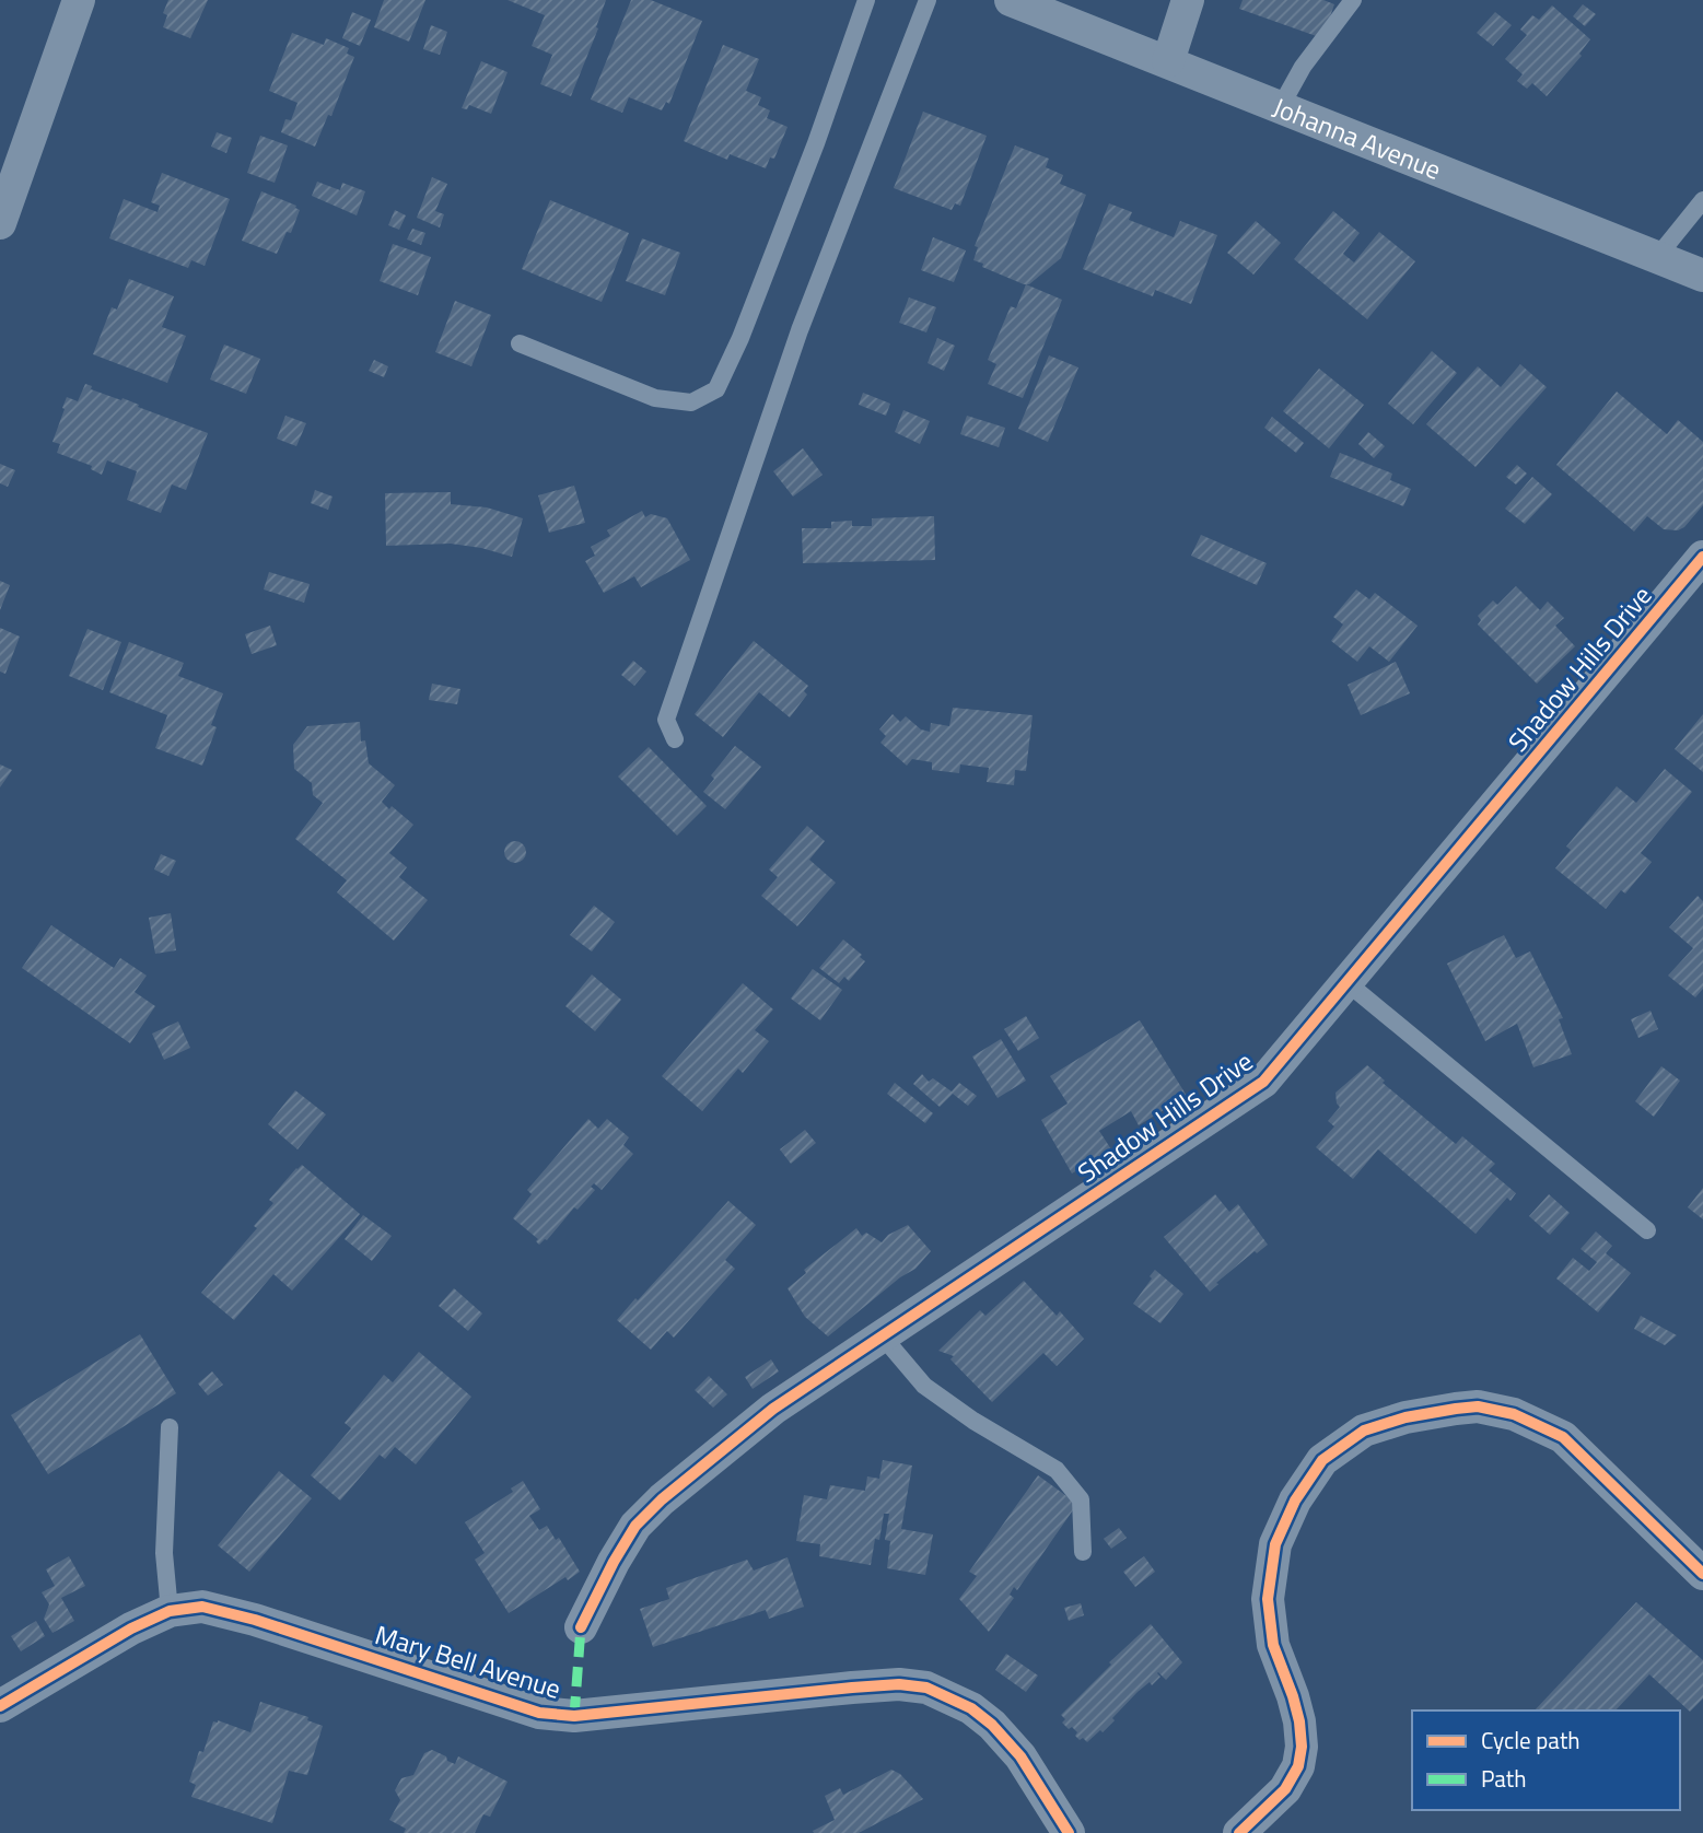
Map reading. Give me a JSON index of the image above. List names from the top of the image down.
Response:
{
  "streets": {
    "street": ["Johanna Avenue", "Shadow Hills Drive", "Mary Bell Avenue"]
  },
  "legend": ["Cycle path", "Path"]
}
